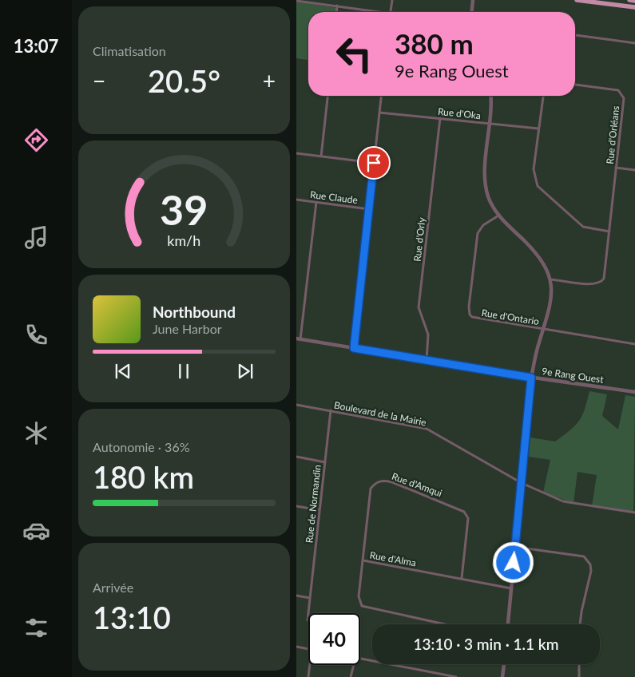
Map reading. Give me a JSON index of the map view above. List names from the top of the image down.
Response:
{
  "streets": {
    "street": [
      "Rue d'Oka",
      "Rue d'Orléans",
      "Rue Claude",
      "Rue d'Orly",
      "Rue d'Ontario",
      "9e Rang Ouest",
      "Boulevard de la Mairie",
      "Rue d'Amqui",
      "Rue de Normandin",
      "Rue d'Alma"
    ]
  },
  "crossings": [
    ["Rue d'Oka", "Rue d'Orly"],
    ["Rue d'Orly", "9e Rang Ouest"],
    ["Boulevard de la Mairie", "Rue de Normandin"],
    ["Rue d'Amqui", "Rue d'Alma"]
  ],
  "page": {
    "tabs": "13:07",
    "tile": [
      "Climatisation",
      ["Autonomie · 36%", "180 km"],
      ["Arrivée", "13:10"]
    ],
    "turn": ["380 m", "9e Rang Ouest"],
    "heat": ["−", "20.5°", "+"],
    "song": ["Northbound", "June Harbor"],
    "limit": "40",
    "trip": "13:10 · 3 min · 1.1 km",
    "gauge": ["39", "km/h"]
  }
}
